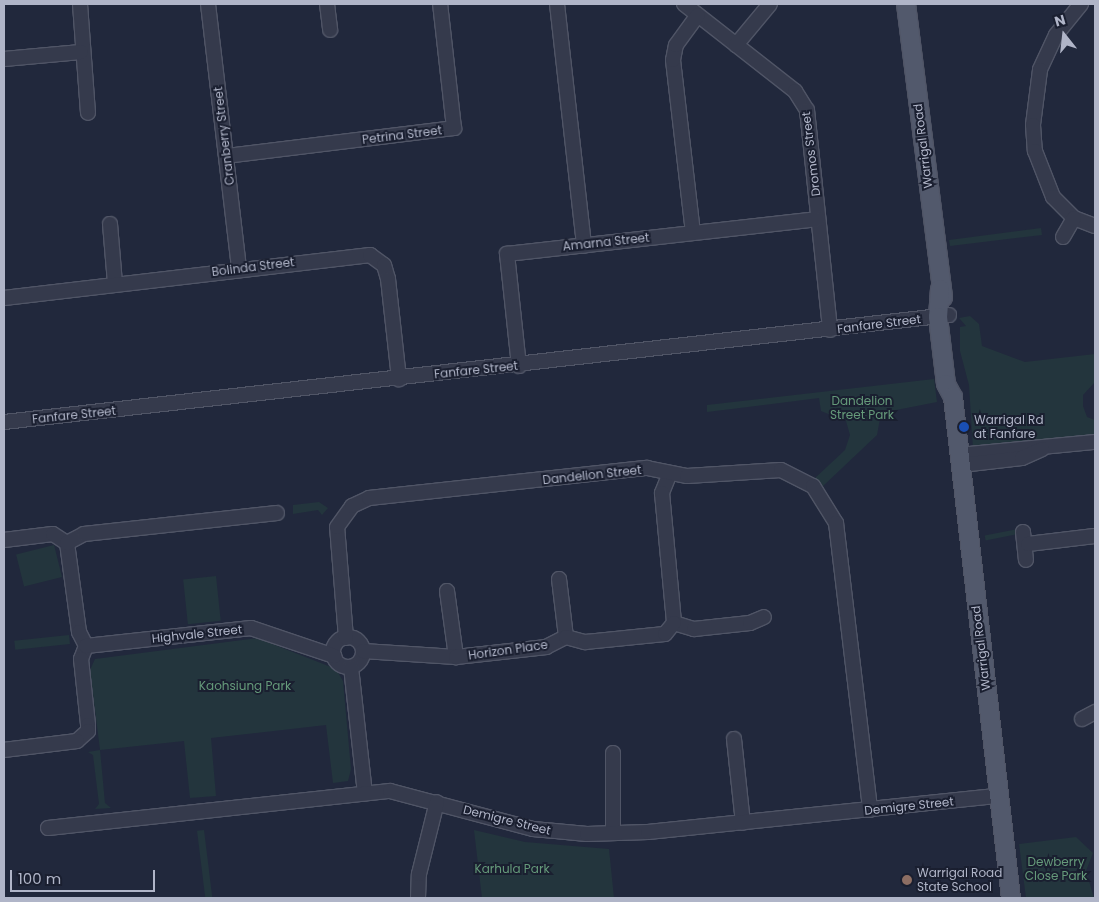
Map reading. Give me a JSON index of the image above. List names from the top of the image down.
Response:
{
  "streets": {
    "main road": ["Warrigal Road"],
    "street": [
      "Petrina Street",
      "Cranberry Street",
      "Dromos Street",
      "Amarna Street",
      "Bolinda Street",
      "Fanfare Street",
      "Dandelion Street",
      "Highvale Street",
      "Horizon Place",
      "Demigre Street"
    ]
  },
  "crossings": [
    ["Petrina Street", "Cranberry Street"],
    ["Cranberry Street", "Bolinda Street"],
    ["Warrigal Road", "Fanfare Street"],
    ["Warrigal Road", "Demigre Street"],
    ["Dromos Street", "Amarna Street"],
    ["Dromos Street", "Fanfare Street"],
    ["Amarna Street", "Fanfare Street"],
    ["Bolinda Street", "Fanfare Street"],
    ["Dandelion Street", "Highvale Street"],
    ["Dandelion Street", "Horizon Place"],
    ["Dandelion Street", "Demigre Street"],
    ["Highvale Street", "Horizon Place"]
  ],
  "parks": [
    "Dandelion Street Park",
    "Kaohsiung Park",
    "Dewberry Close Park",
    "Karhula Park"
  ],
  "places": ["Warrigal Rd at Fanfare", "Warrigal Road State School"],
  "scale_bar": "100 m",
  "north": "top"
}
